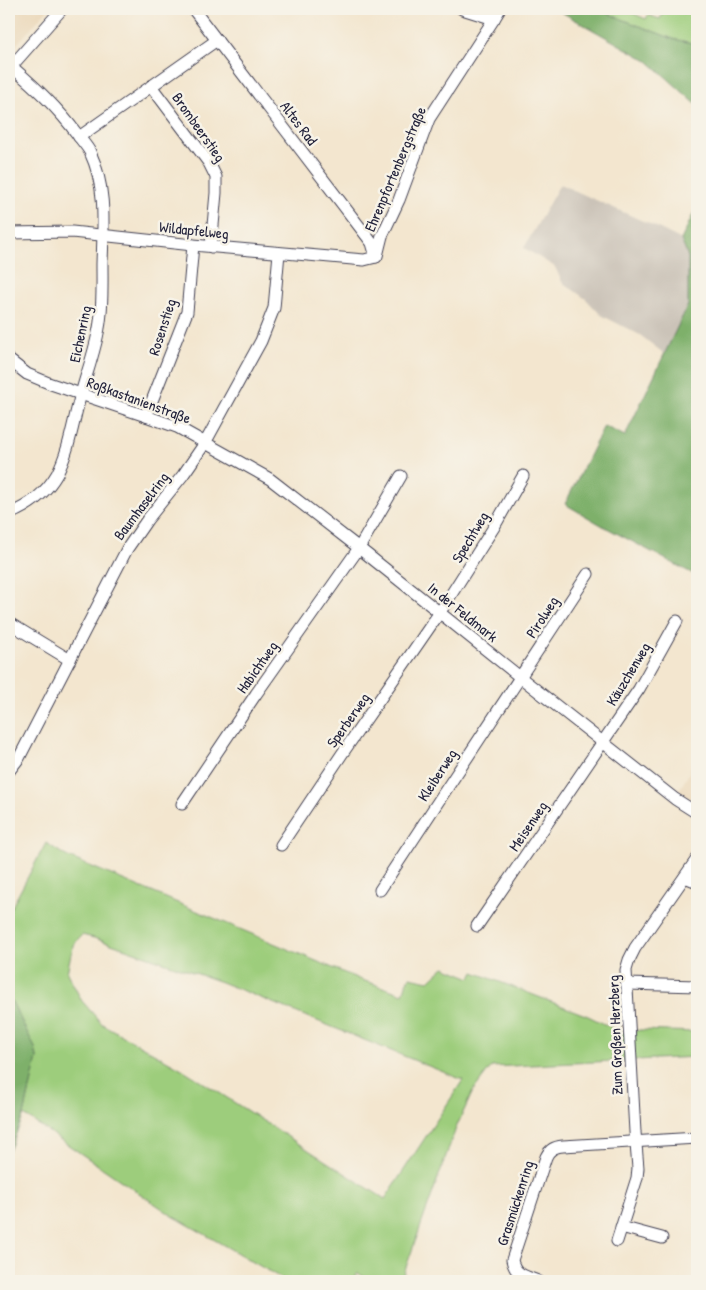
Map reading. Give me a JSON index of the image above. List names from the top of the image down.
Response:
{
  "streets": {
    "street": [
      "Altes Rad",
      "Brombeerstieg",
      "Ehrenpfortenbergstraße",
      "Wildapfelweg",
      "Rosenstieg",
      "Eichenring",
      "Roßkastanienstraße",
      "Baumhaselring",
      "Spechtweg",
      "In der Feldmark",
      "Pirolweg",
      "Habichtweg",
      "Käuzchenweg",
      "Sperberweg",
      "Kleiberweg",
      "Meisenweg",
      "Zum Großen Herzberg",
      "Grasmückenring"
    ]
  },
  "crossings": [
    ["Altes Rad", "Ehrenpfortenbergstraße"],
    ["Altes Rad", "Wildapfelweg"],
    ["Brombeerstieg", "Wildapfelweg"],
    ["Ehrenpfortenbergstraße", "Wildapfelweg"],
    ["Wildapfelweg", "Rosenstieg"],
    ["Wildapfelweg", "Eichenring"],
    ["Wildapfelweg", "Baumhaselring"],
    ["Rosenstieg", "Roßkastanienstraße"],
    ["Eichenring", "Roßkastanienstraße"],
    ["Roßkastanienstraße", "Baumhaselring"],
    ["Roßkastanienstraße", "In der Feldmark"],
    ["Baumhaselring", "In der Feldmark"],
    ["Spechtweg", "In der Feldmark"],
    ["Spechtweg", "Sperberweg"],
    ["In der Feldmark", "Pirolweg"],
    ["In der Feldmark", "Habichtweg"],
    ["In der Feldmark", "Käuzchenweg"],
    ["In der Feldmark", "Sperberweg"],
    ["In der Feldmark", "Kleiberweg"],
    ["In der Feldmark", "Meisenweg"],
    ["Pirolweg", "Kleiberweg"],
    ["Käuzchenweg", "Meisenweg"],
    ["Zum Großen Herzberg", "Grasmückenring"]
  ]
}
